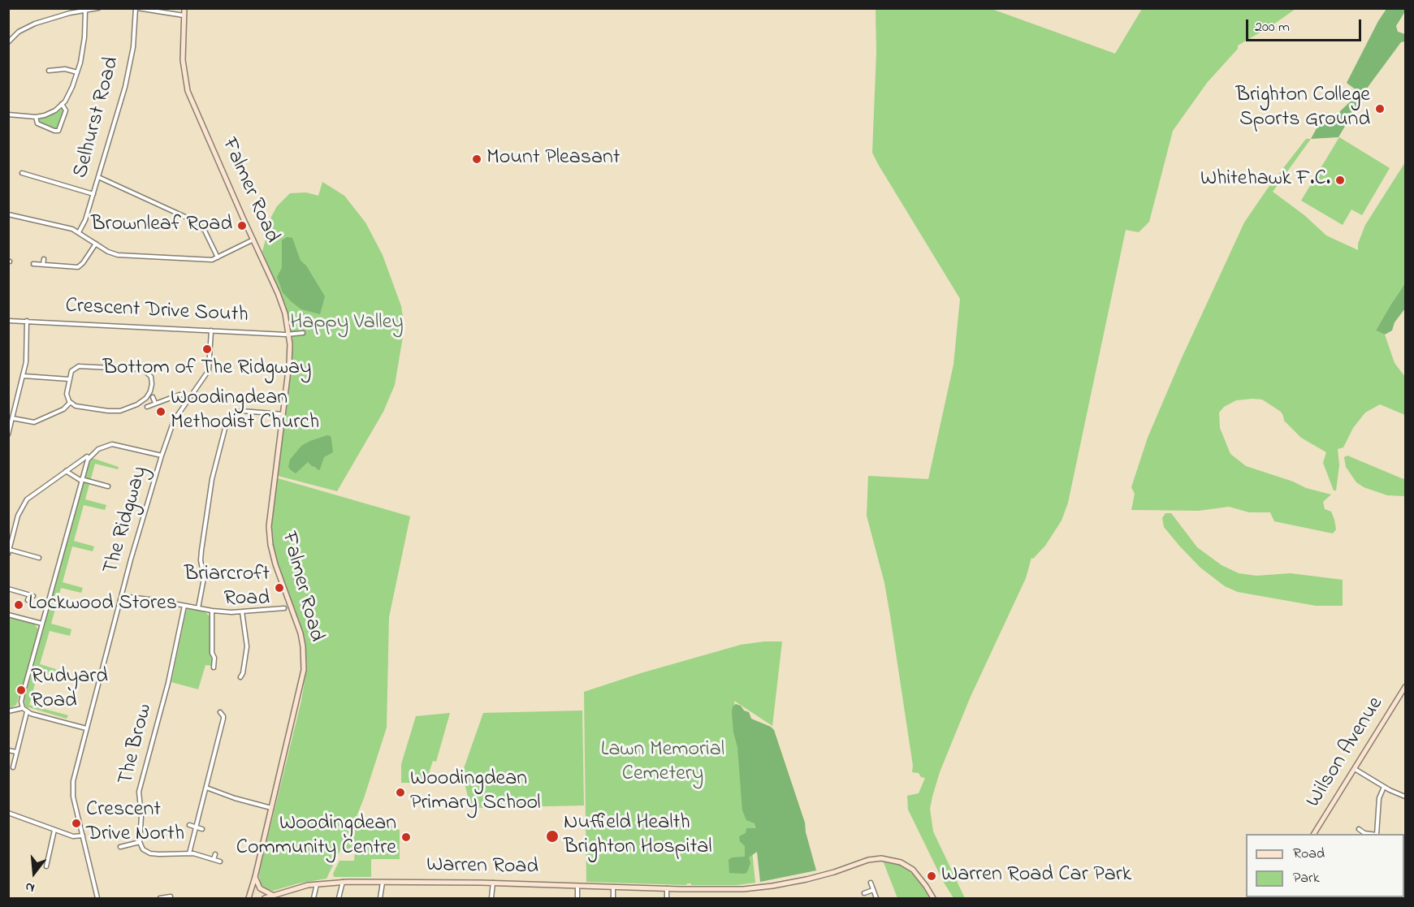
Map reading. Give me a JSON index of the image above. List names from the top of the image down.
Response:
{
  "streets": {
    "main road": ["Falmer Road", "Wilson Avenue", "Warren Road"],
    "street": [
      "Selhurst Road",
      "Crescent Drive South",
      "The Ridgway",
      "The Brow"
    ]
  },
  "crossings": [
    ["Falmer Road", "Crescent Drive South"],
    ["Crescent Drive South", "The Ridgway"]
  ],
  "parks": ["Happy Valley", "Lawn Memorial Cemetery"],
  "places": [
    "Brighton College Sports Ground",
    "Mount Pleasant",
    "Whitehawk F.C.",
    "Brownleaf Road",
    "Bottom of The Ridgway",
    "Woodingdean Methodist Church",
    "Briarcroft Road",
    "Lockwood Stores",
    "Rudyard Road",
    "Woodingdean Primary School",
    "Crescent Drive North",
    "Nuffield Health Brighton Hospital",
    "Woodingdean Community Centre",
    "Warren Road Car Park"
  ],
  "legend": ["Road", "Park"],
  "scale_bar": "200 m",
  "north": "bottom"
}
